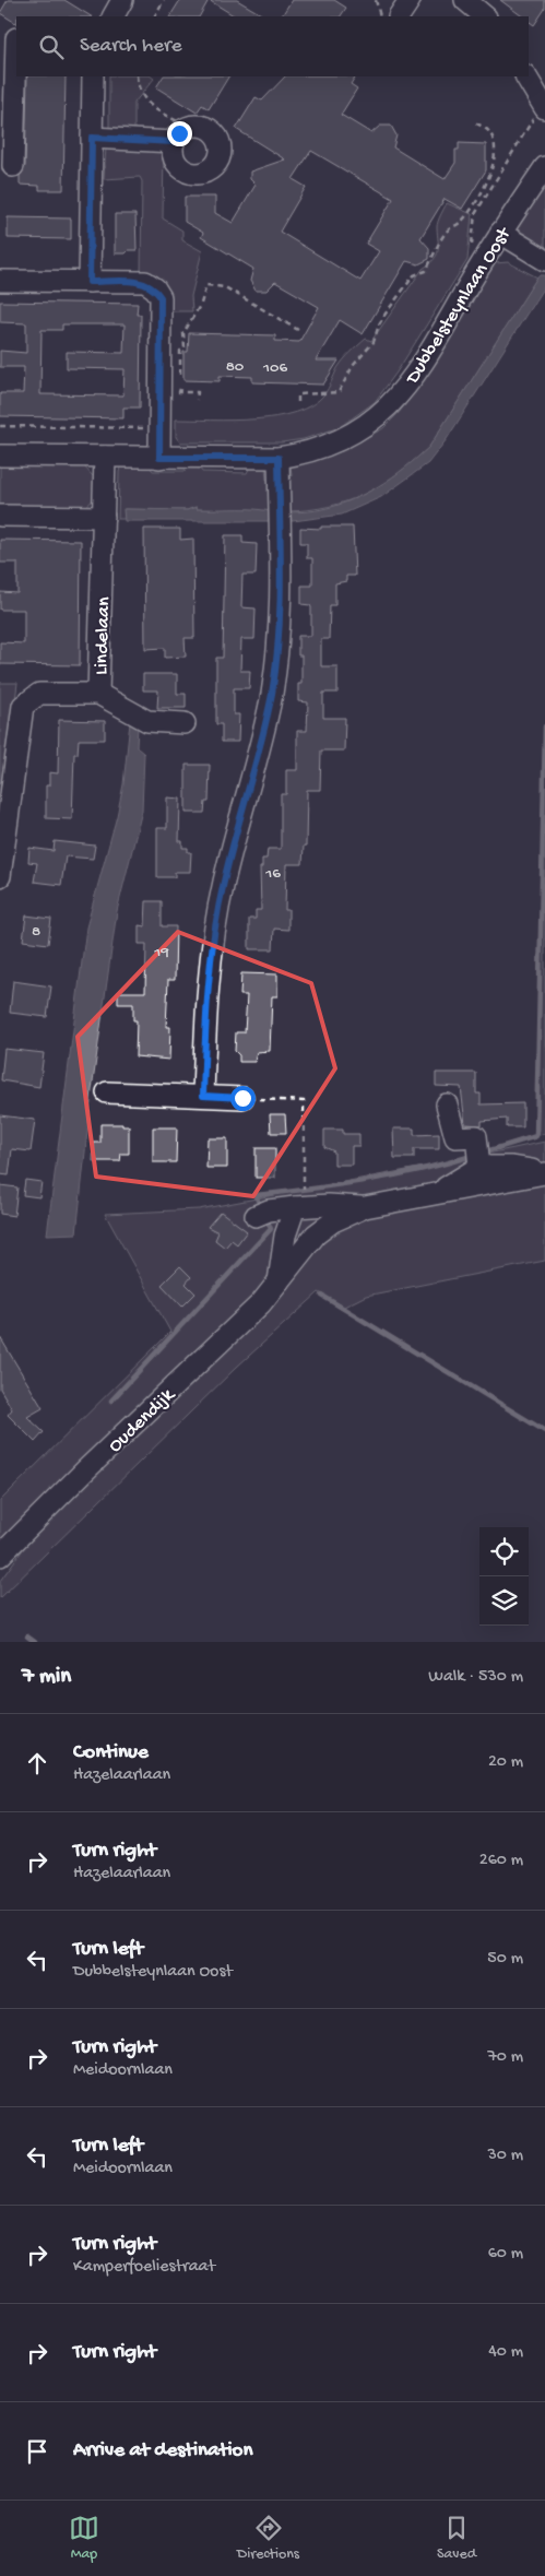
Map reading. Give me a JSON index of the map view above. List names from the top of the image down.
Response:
{
  "streets": {
    "street": ["Dubbelsteynlaan Oost", "Lindelaan", "Oudendijk"]
  },
  "crossings": [
    ["Dubbelsteynlaan Oost", "Lindelaan"]
  ],
  "house_numbers": [
    "80",
    "106",
    "16",
    "8",
    "19"
  ],
  "page": {
    "search": "Search here",
    "heading": ["7 min", "Walk · 530 m"],
    "list": [
      ["Continue", "Hazelaarlaan", "20 m"],
      ["Turn right", "Hazelaarlaan", "260 m"],
      ["Turn left", "Dubbelsteynlaan Oost", "50 m"],
      ["Turn right", "Meidoornlaan", "70 m"],
      ["Turn left", "Meidoornlaan", "30 m"],
      ["Turn right", "Kamperfoeliestraat", "60 m"],
      ["Turn right", "40 m"],
      "Arrive at destination"
    ],
    "nav": ["Map", "Directions", "Saved"]
  }
}
